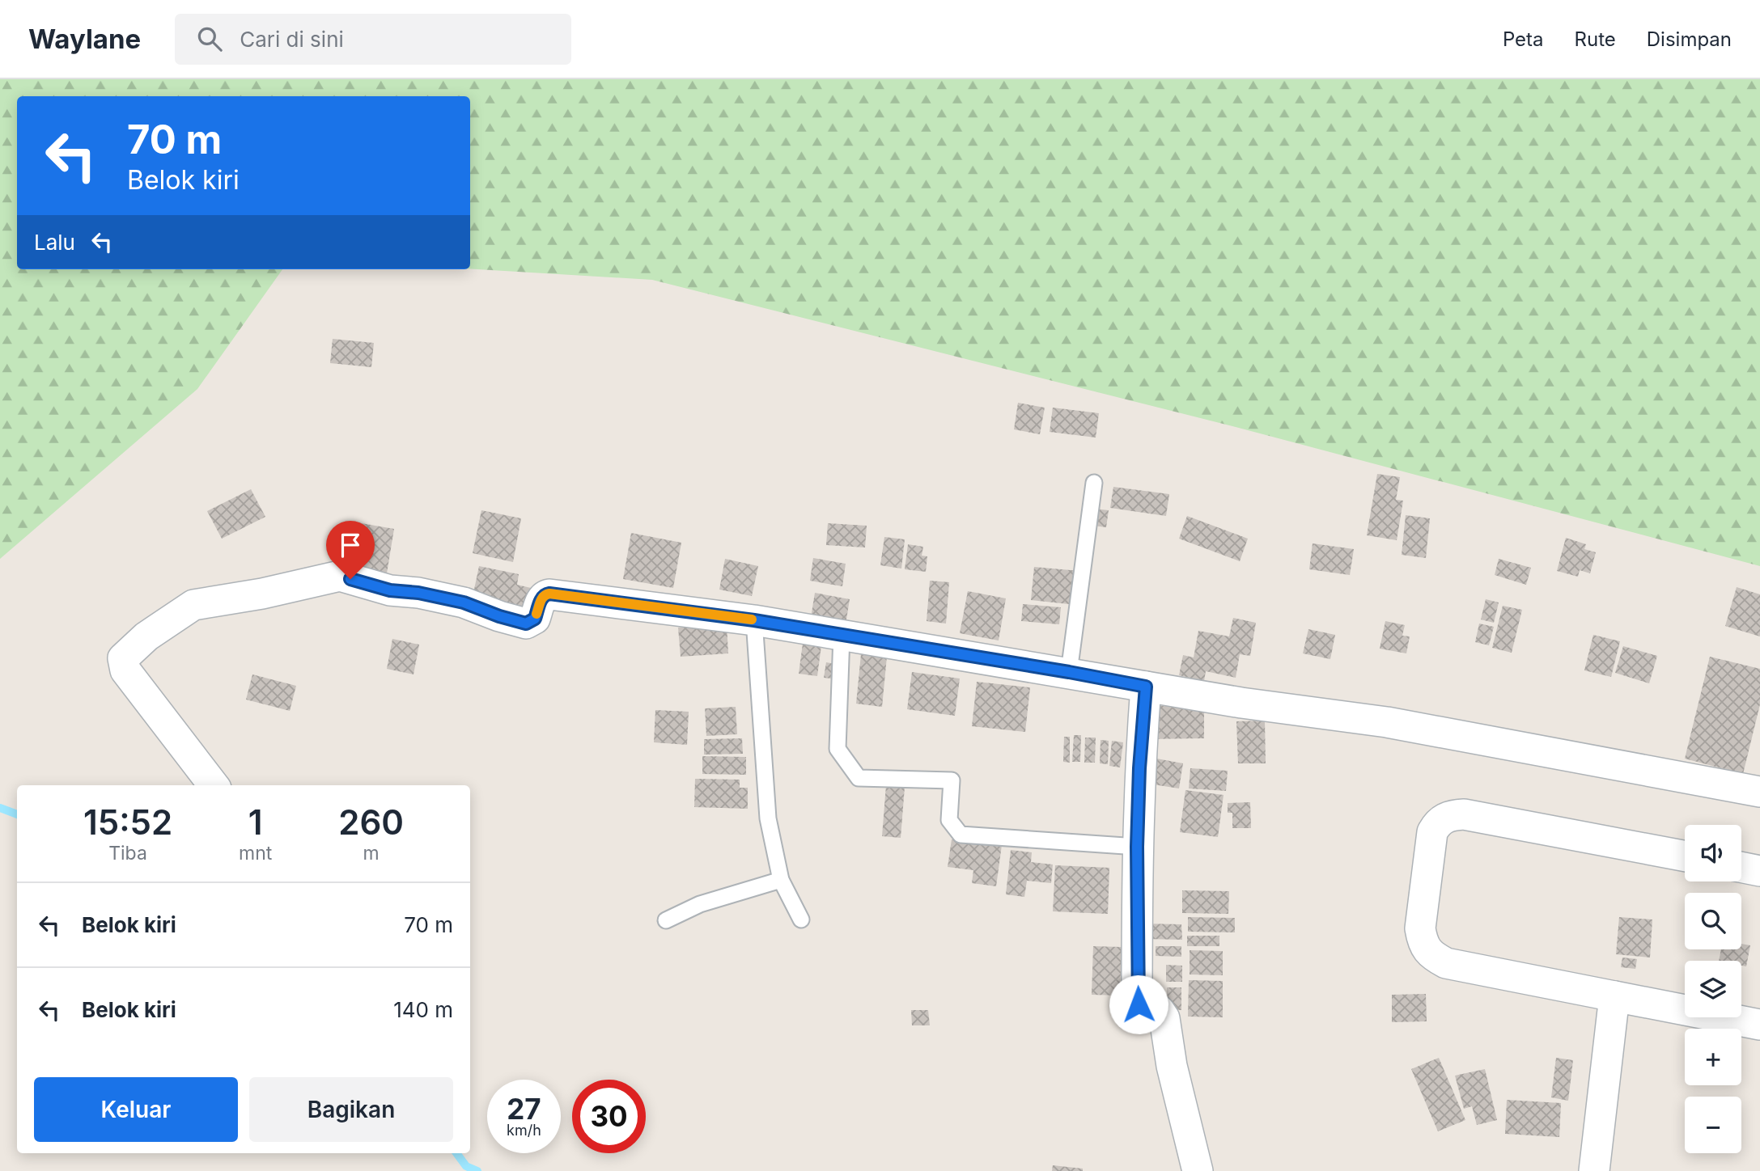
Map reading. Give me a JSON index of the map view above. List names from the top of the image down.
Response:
{
  "page": {
    "header": "Waylane",
    "search": "Cari di sini",
    "nav": ["Peta", "Rute", "Disimpan"],
    "turn": ["70 m", "Belok kiri"],
    "then": "Lalu",
    "eta": [
      "15:52",
      "Tiba",
      "1",
      "mnt",
      "260",
      "m"
    ],
    "map_buttons": ["+", "−"],
    "list": [
      {
        "name": "Belok kiri",
        "value": "70 m"
      },
      {
        "name": "Belok kiri",
        "value": "140 m"
      }
    ],
    "buttons": ["Keluar", "Bagikan"],
    "speed": "27 km/h",
    "limit": "30"
  }
}
